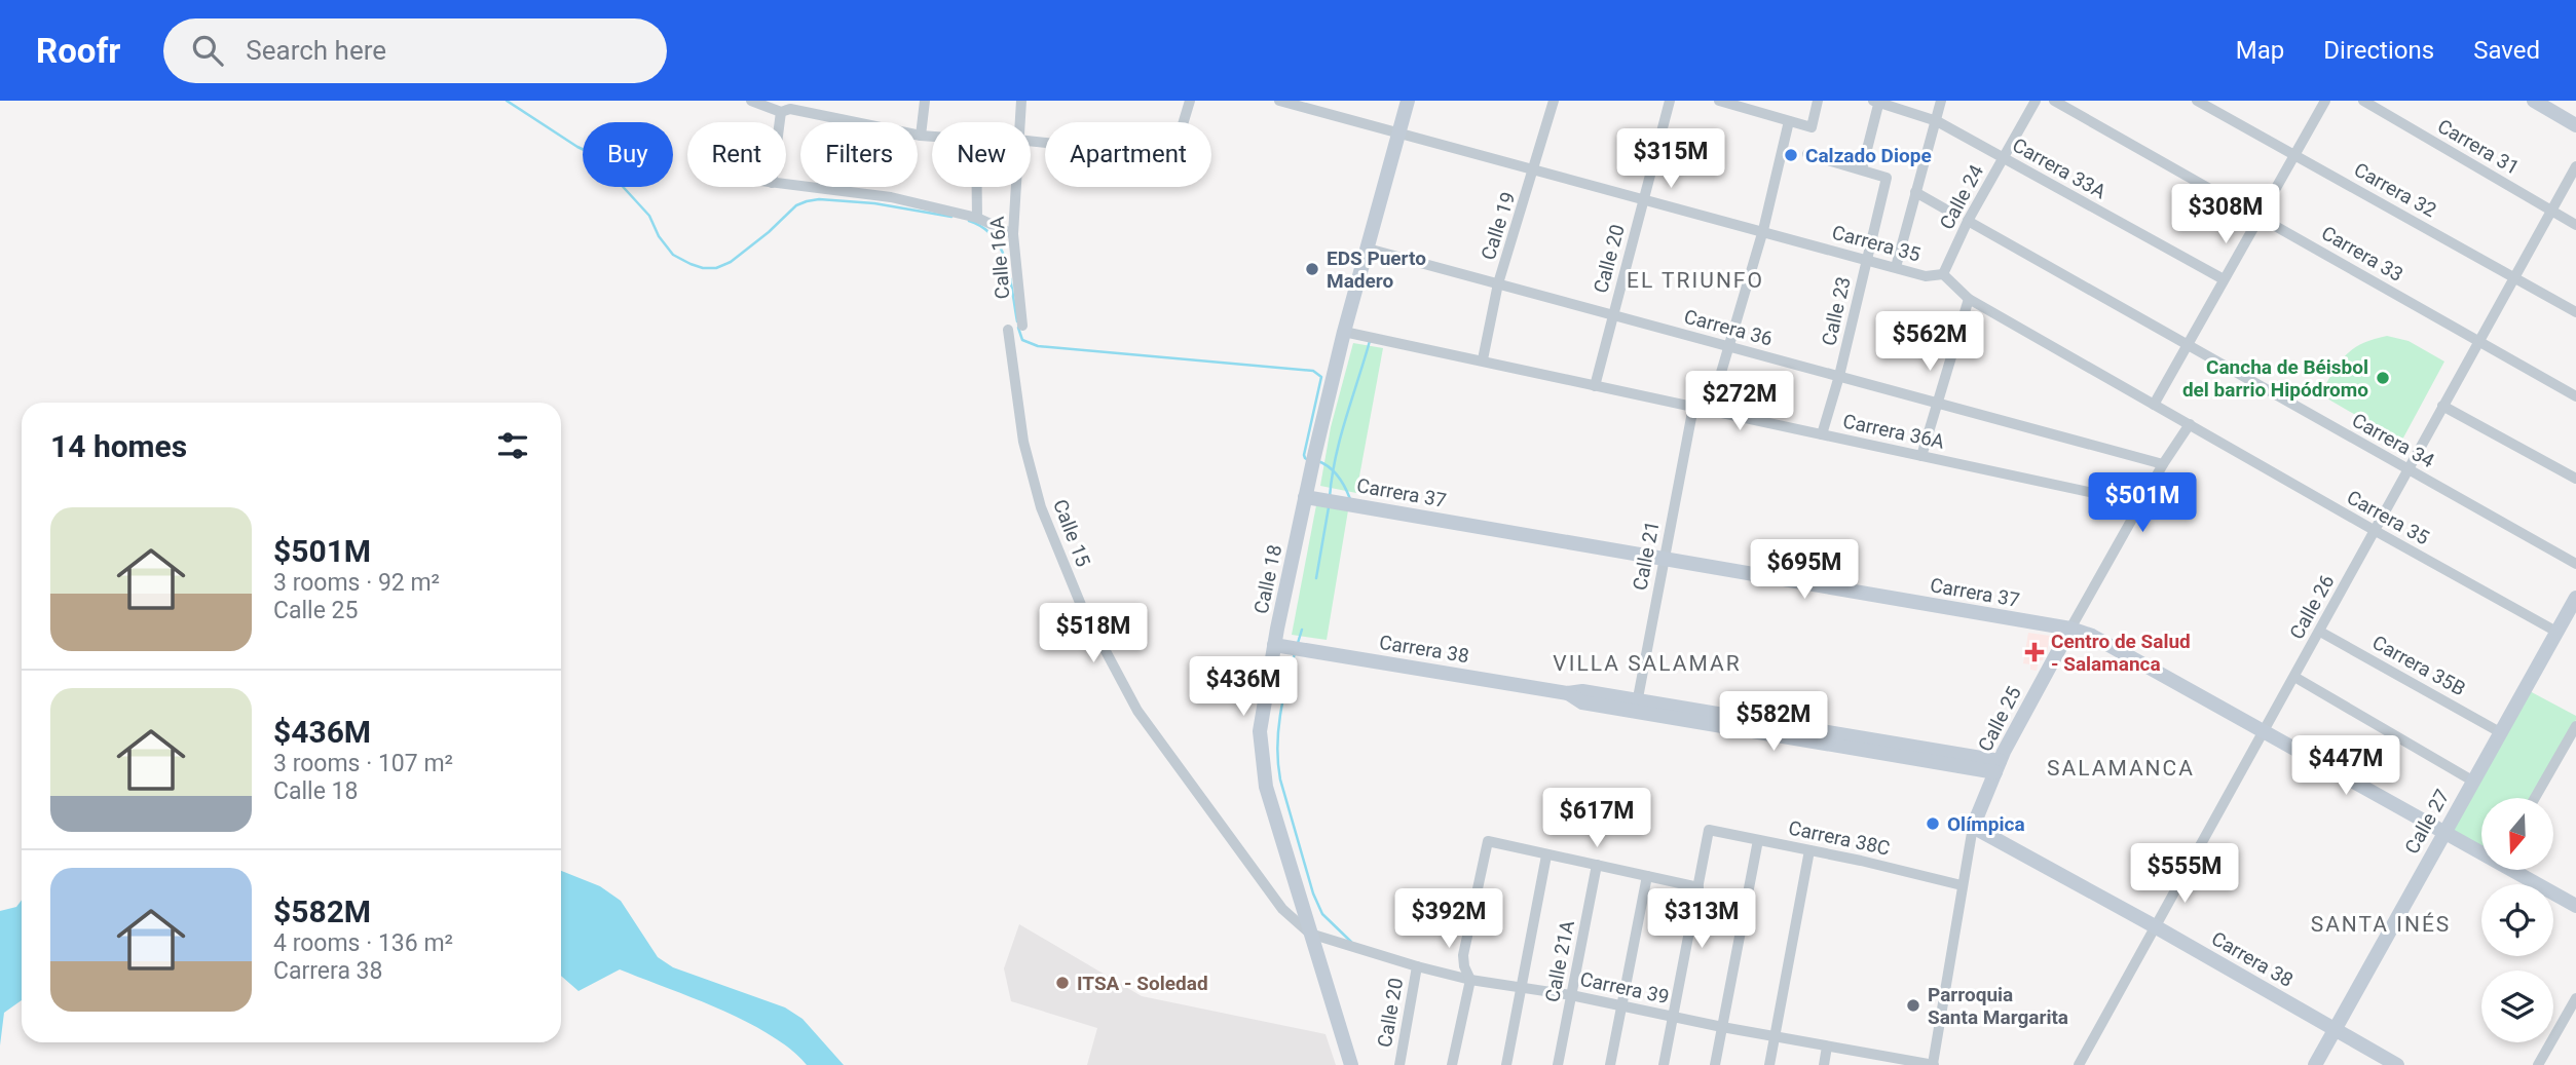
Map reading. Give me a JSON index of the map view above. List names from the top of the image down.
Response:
{
  "streets": {
    "street": [
      "Carrera 31",
      "Carrera 33A",
      "Carrera 32",
      "Calle 24",
      "Calle 19",
      "Carrera 35",
      "Carrera 33",
      "Calle 16A",
      "Calle 20",
      "Calle 23",
      "Carrera 36",
      "Carrera 36A",
      "Carrera 34",
      "Carrera 37",
      "Calle 15",
      "Calle 21",
      "Calle 18",
      "Calle 26",
      "Carrera 38",
      "Carrera 35B",
      "Calle 25",
      "Calle 27",
      "Carrera 38C",
      "Calle 21A",
      "Carrera 39"
    ]
  },
  "crossings": [
    ["Carrera 31", "Calle 26"],
    ["Carrera 33A", "Calle 24"],
    ["Carrera 32", "Calle 26"],
    ["Calle 24", "Carrera 35"],
    ["Calle 24", "Carrera 34"],
    ["Calle 19", "Carrera 35"],
    ["Calle 19", "Carrera 36"],
    ["Calle 19", "Carrera 36A"],
    ["Carrera 35", "Calle 20"],
    ["Carrera 35", "Calle 23"],
    ["Carrera 35", "Calle 18"],
    ["Carrera 35", "Calle 26"],
    ["Carrera 35", "Calle 25"],
    ["Carrera 35", "Calle 27"],
    ["Carrera 33", "Calle 26"],
    ["Calle 20", "Carrera 36"],
    ["Calle 20", "Carrera 36A"],
    ["Calle 20", "Carrera 39"],
    ["Calle 23", "Carrera 36"],
    ["Calle 23", "Carrera 36A"],
    ["Carrera 36", "Calle 18"],
    ["Carrera 36", "Calle 25"],
    ["Carrera 36A", "Calle 21"],
    ["Carrera 36A", "Calle 18"],
    ["Carrera 36A", "Calle 25"],
    ["Carrera 34", "Calle 26"],
    ["Carrera 37", "Calle 21"],
    ["Carrera 37", "Calle 18"],
    ["Carrera 37", "Calle 26"],
    ["Carrera 37", "Calle 25"],
    ["Carrera 37", "Calle 27"],
    ["Calle 15", "Calle 18"],
    ["Calle 15", "Carrera 39"],
    ["Calle 21", "Carrera 38"],
    ["Calle 18", "Carrera 38"],
    ["Calle 18", "Carrera 39"],
    ["Calle 26", "Carrera 38"],
    ["Calle 26", "Carrera 35B"],
    ["Carrera 38", "Calle 25"],
    ["Carrera 38", "Calle 27"],
    ["Carrera 35B", "Calle 27"],
    ["Calle 25", "Carrera 38C"],
    ["Calle 25", "Carrera 39"],
    ["Calle 21A", "Carrera 39"]
  ],
  "districts": [
    "EL TRIUNFO",
    "VILLA SALAMAR",
    "SALAMANCA",
    "SANTA INÉS"
  ],
  "places": {
    "other": [
      "Calzado Diope",
      "EDS Puerto Madero",
      "Cancha de Béisbol del barrio Hipódromo",
      "Olímpica",
      "ITSA - Soledad",
      "Parroquia Santa Margarita"
    ],
    "health": ["Centro de Salud - Salamanca"]
  },
  "north": "bottom",
  "page": {
    "header": "Roofr",
    "search": "Search here",
    "nav": ["Map", "Directions", "Saved"],
    "chip": [
      "Buy",
      "Rent",
      "Filters",
      "New",
      "Apartment"
    ],
    "price": [
      "$315M",
      "$308M",
      "$562M",
      "$272M",
      "$501M",
      "$695M",
      "$518M",
      "$436M",
      "$582M",
      "$447M",
      "$617M",
      "$555M",
      "$392M",
      "$313M"
    ],
    "heading": "14 homes",
    "list": [
      {
        "name": "$501M",
        "note": "3 rooms · 92 m² · Calle 25"
      },
      {
        "name": "$436M",
        "note": "3 rooms · 107 m² · Calle 18"
      },
      {
        "name": "$582M",
        "note": "4 rooms · 136 m² · Carrera 38"
      }
    ]
  }
}
